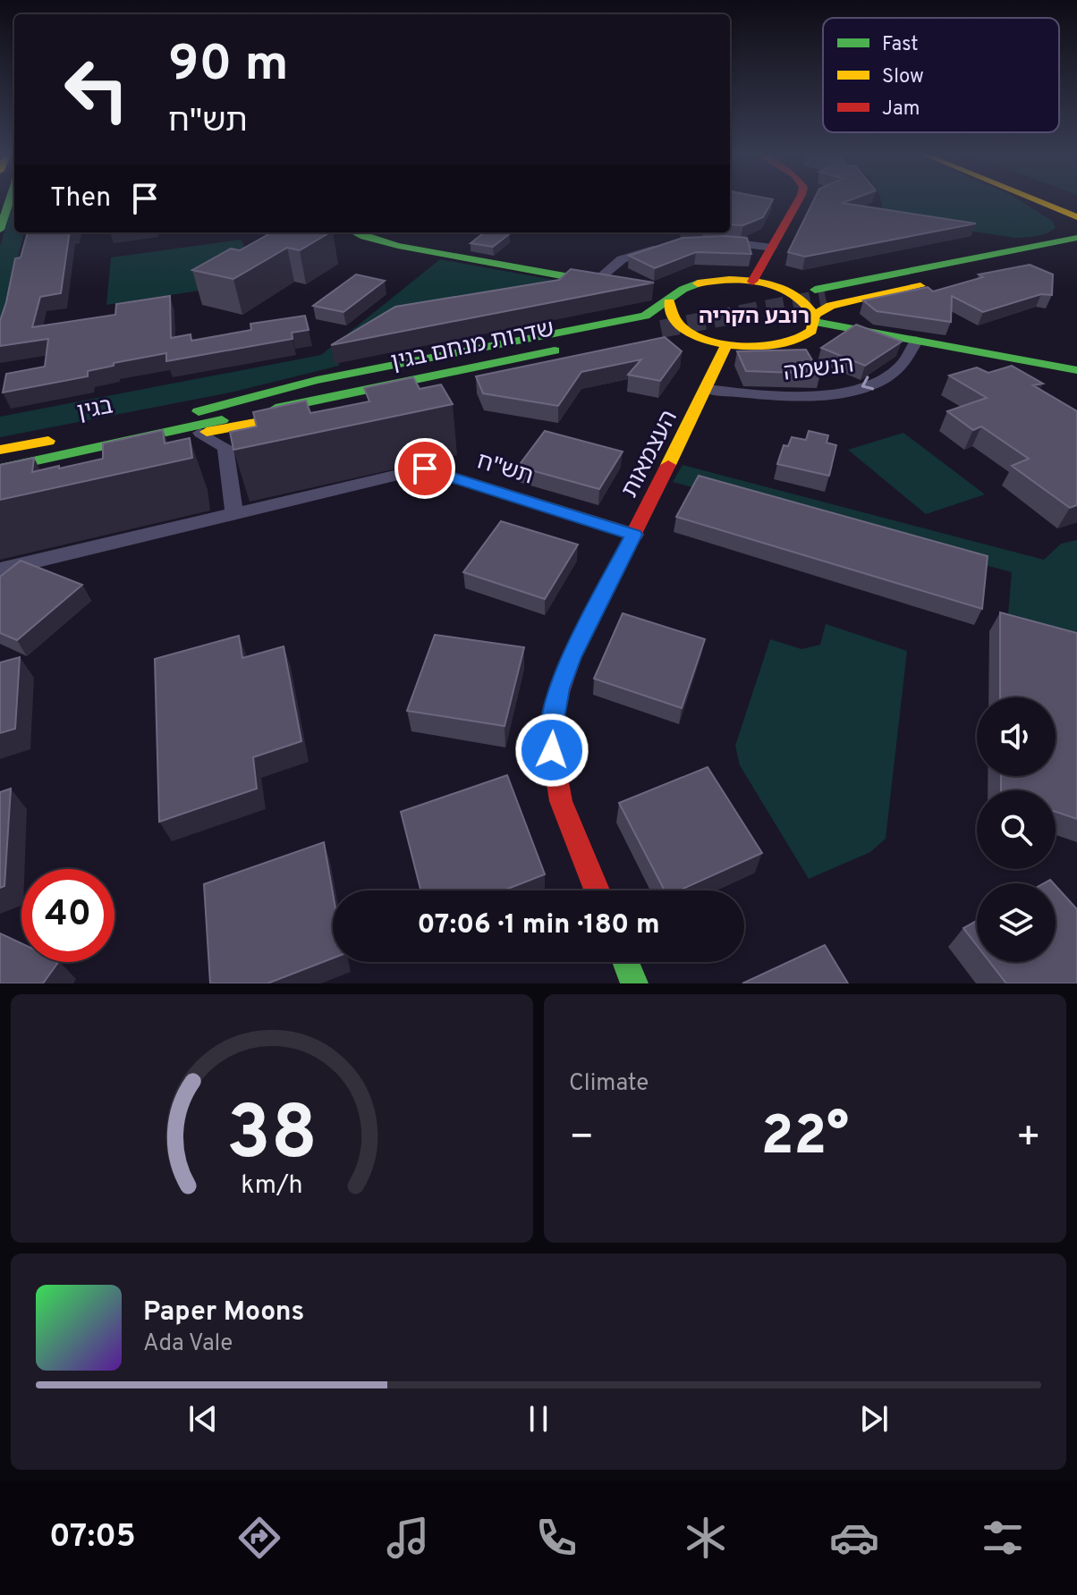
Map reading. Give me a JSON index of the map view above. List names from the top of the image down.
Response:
{
  "streets": {
    "main road": ["שדרות מנחם בגין", "בגין", "העצמאות"],
    "street": ["הנשמה", "תש\"ח"]
  },
  "crossings": [
    ["שדרות מנחם בגין", "בגין"],
    ["הנשמה", "העצמאות"],
    ["העצמאות", "תש\"ח"]
  ],
  "one_way": ["הנשמה"],
  "districts": ["רובע הקריה"],
  "legend": ["Fast", "Slow", "Jam"],
  "page": {
    "turn": ["90 m", "תש\"ח"],
    "then": "Then",
    "limit": "40",
    "trip": "07:06 · 1 min · 180 m",
    "tile": "Climate",
    "heat": ["−", "22°", "+"],
    "song": ["Paper Moons", "Ada Vale"],
    "tabs": "07:05",
    "gauge": ["38", "km/h"]
  }
}
